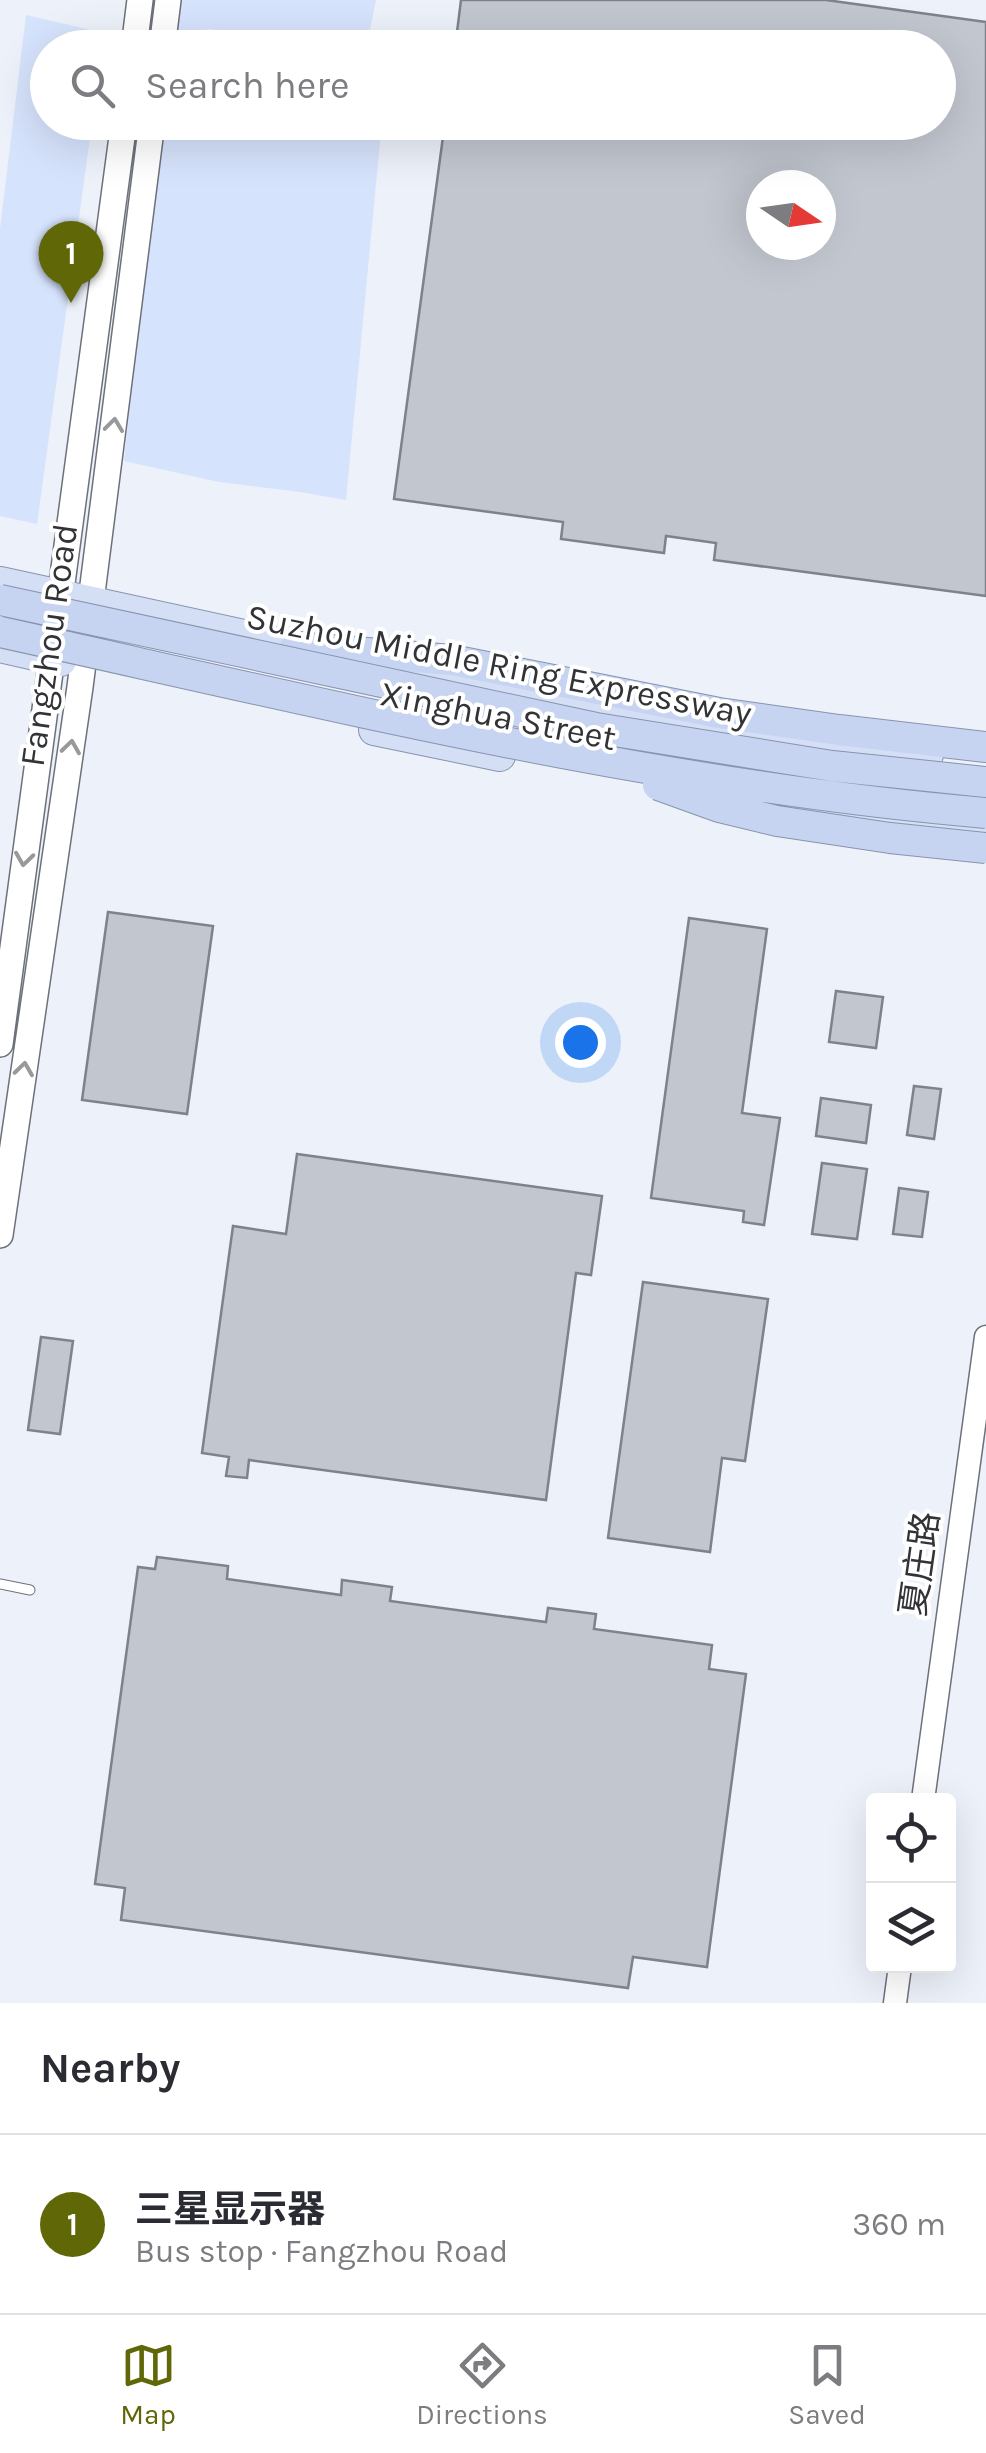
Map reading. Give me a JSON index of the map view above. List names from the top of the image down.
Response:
{
  "streets": {
    "highway": ["Suzhou Middle Ring Expressway"],
    "main road": ["Fangzhou Road", "Xinghua Street"],
    "street": ["夏庄路"]
  },
  "crossings": [
    ["Fangzhou Road", "Xinghua Street"]
  ],
  "north": "right",
  "page": {
    "search": "Search here",
    "pins": "1",
    "heading": "Nearby",
    "list": [
      {
        "mark": "1",
        "name": "三星显示器",
        "note": "Bus stop · Fangzhou Road",
        "value": "360 m"
      }
    ],
    "nav": ["Map", "Directions", "Saved"]
  }
}
